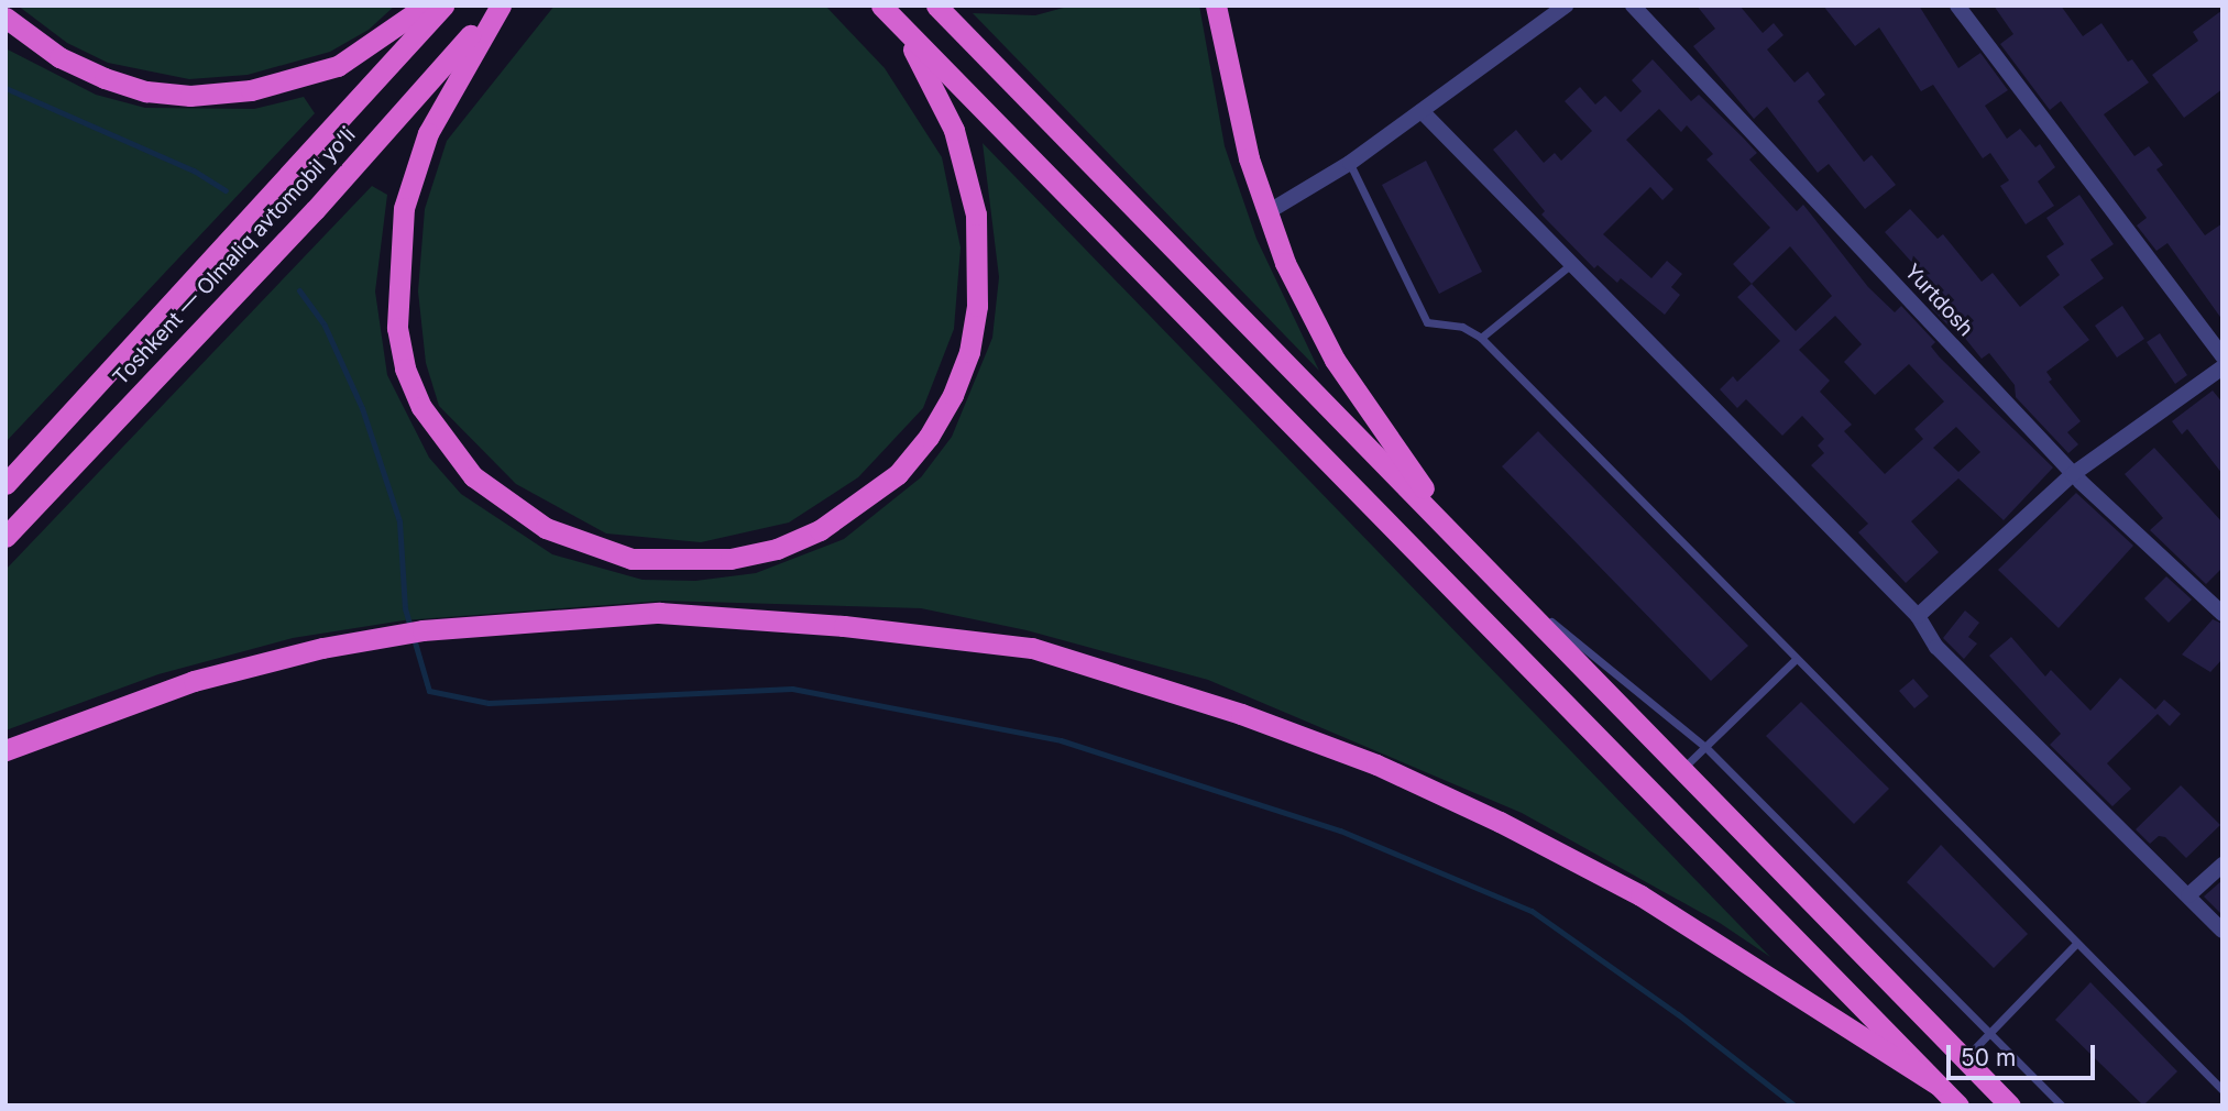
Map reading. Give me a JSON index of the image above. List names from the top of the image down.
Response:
{
  "streets": {
    "highway": ["Toshkent — Olmaliq avtomobil yo‘li"],
    "street": ["Yurtdosh"]
  },
  "scale_bar": "50 m"
}
